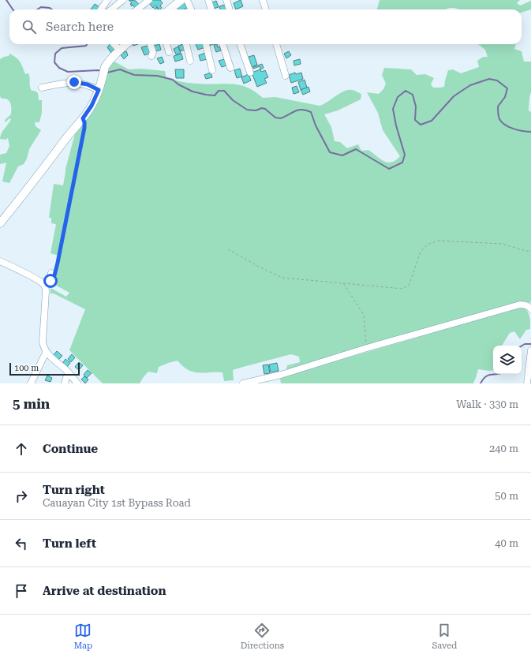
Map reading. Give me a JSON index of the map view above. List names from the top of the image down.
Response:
{
  "scale_bar": "100 m",
  "page": {
    "search": "Search here",
    "scale": "100 m",
    "heading": ["5 min", "Walk · 330 m"],
    "list": [
      ["Continue", "240 m"],
      ["Turn right", "Cauayan City 1st Bypass Road", "50 m"],
      ["Turn left", "40 m"],
      "Arrive at destination"
    ],
    "nav": ["Map", "Directions", "Saved"]
  }
}
